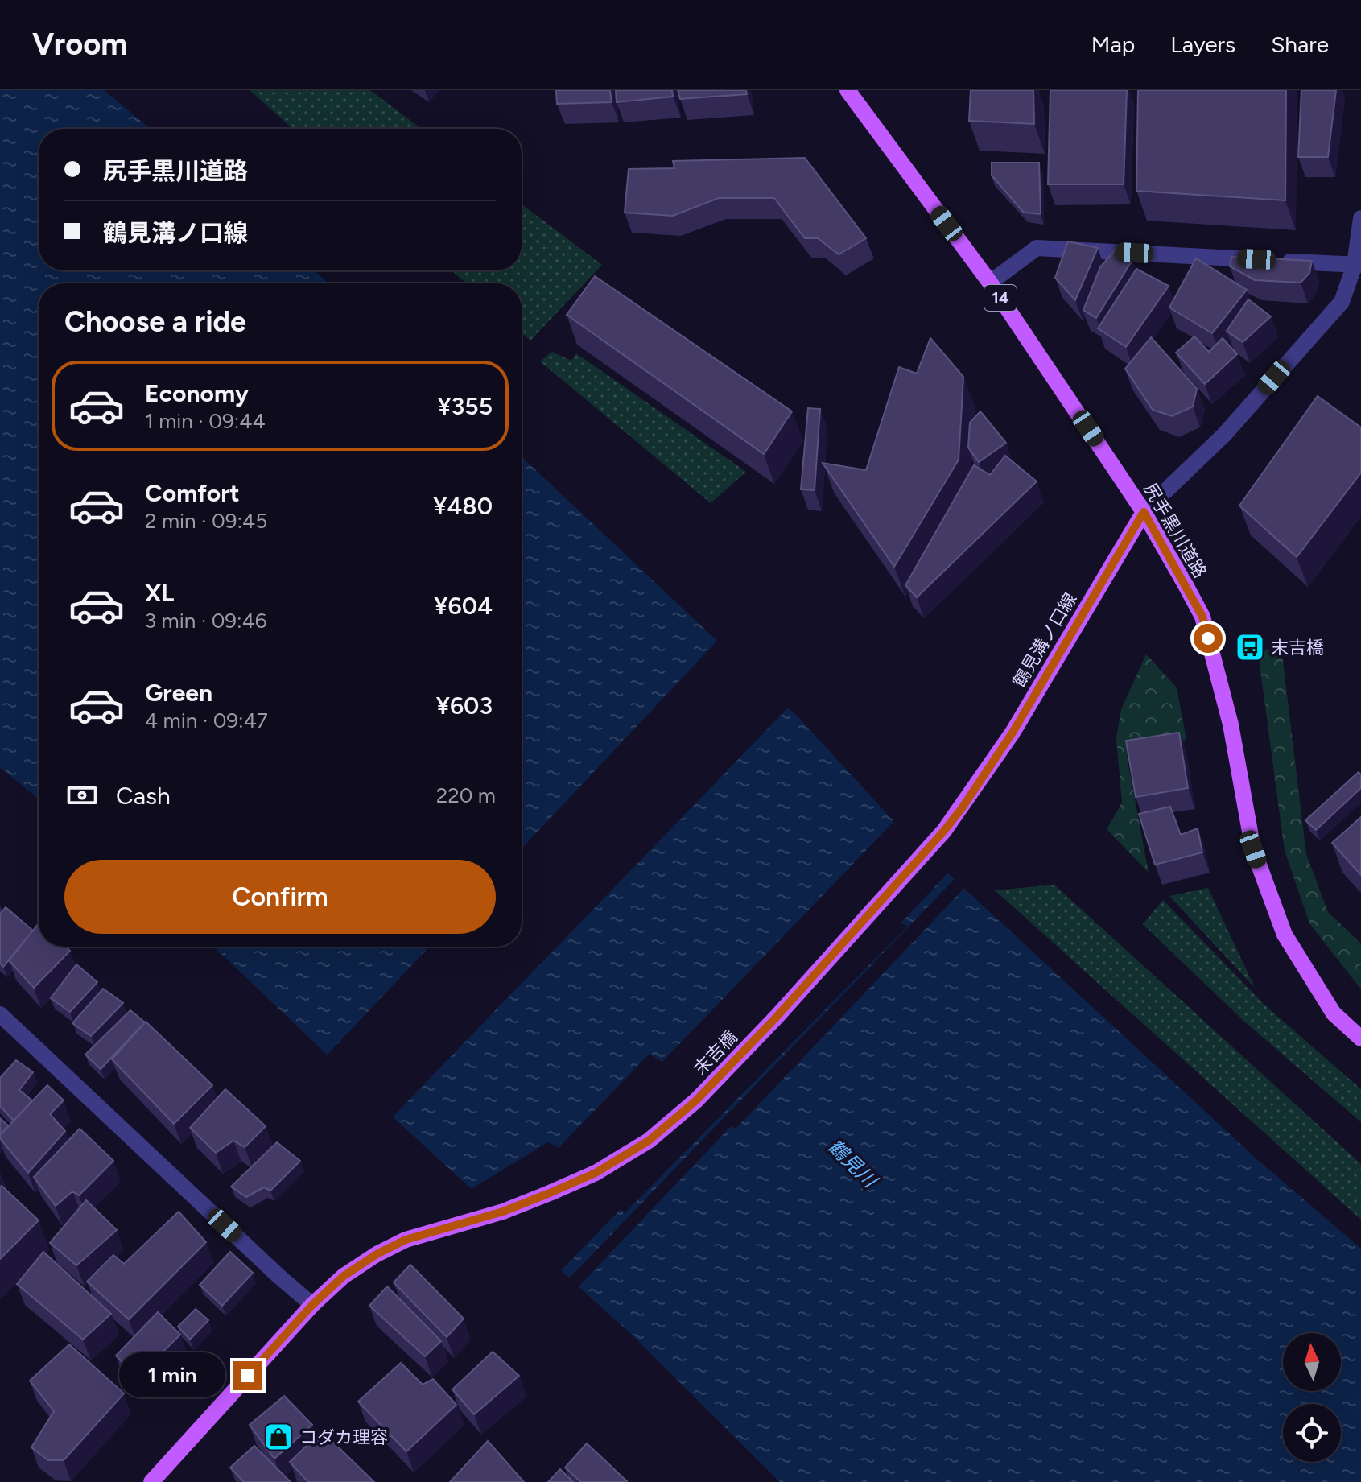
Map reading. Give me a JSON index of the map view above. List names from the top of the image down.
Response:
{
  "streets": {
    "main road": [
      "14",
      "尻手黒川道路",
      "鶴見溝ノ口線",
      "末吉橋"
    ]
  },
  "crossings": [
    ["尻手黒川道路", "鶴見溝ノ口線"],
    ["鶴見溝ノ口線", "末吉橋"]
  ],
  "water": ["鶴見川"],
  "places": {
    "bus stop": ["末吉橋"],
    "shop": ["コダカ理容"]
  },
  "north": "top",
  "page": {
    "header": "Vroom",
    "nav": ["Map", "Layers", "Share"],
    "banner": ["尻手黒川道路", "鶴見溝ノ口線"],
    "heading": "Choose a ride",
    "list": [
      {
        "name": "Economy",
        "note": "1 min · 09:44",
        "value": "¥355"
      },
      {
        "name": "Comfort",
        "note": "2 min · 09:45",
        "value": "¥480"
      },
      {
        "name": "XL",
        "note": "3 min · 09:46",
        "value": "¥604"
      },
      {
        "name": "Green",
        "note": "4 min · 09:47",
        "value": "¥603"
      }
    ],
    "pay": ["Cash", "220 m"],
    "buttons": "Confirm",
    "bubble": "1 min"
  }
}
